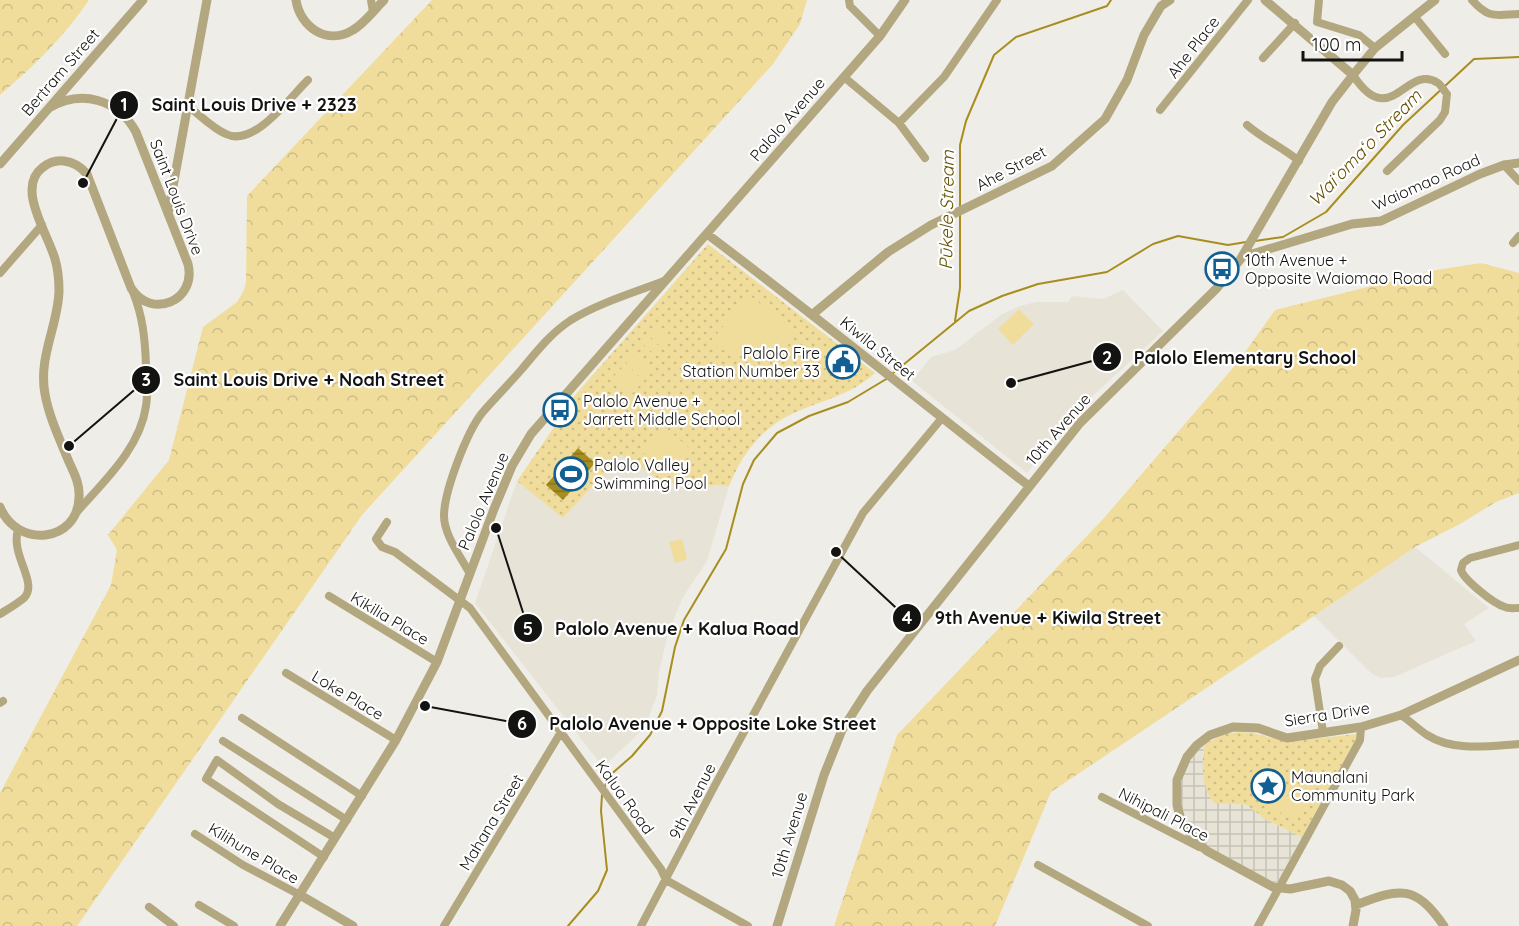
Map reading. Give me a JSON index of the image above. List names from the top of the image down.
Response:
{
  "streets": {
    "street": [
      "Ahe Place",
      "Bertram Street",
      "Palolo Avenue",
      "Ahe Street",
      "Waiomao Road",
      "Saint Louis Drive",
      "Kiwila Street",
      "10th Avenue",
      "Kikilia Place",
      "Loke Place",
      "Sierra Drive",
      "Kalua Road",
      "9th Avenue",
      "Nihipali Place",
      "Mahana Street",
      "Kilihune Place"
    ]
  },
  "crossings": [
    ["Bertram Street", "Saint Louis Drive"],
    ["Palolo Avenue", "Kiwila Street"],
    ["Palolo Avenue", "Kikilia Place"],
    ["Palolo Avenue", "Loke Place"],
    ["Palolo Avenue", "Kalua Road"],
    ["Palolo Avenue", "Kilihune Place"],
    ["Ahe Street", "Kiwila Street"],
    ["Waiomao Road", "10th Avenue"],
    ["Kiwila Street", "10th Avenue"],
    ["Kiwila Street", "9th Avenue"],
    ["Sierra Drive", "Nihipali Place"],
    ["Kalua Road", "9th Avenue"],
    ["Kalua Road", "Mahana Street"]
  ],
  "water": ["Waiʻomaʻo Stream", "Pūkele Stream"],
  "places": {
    "other": [
      "Saint Louis Drive + 2323",
      "Palolo Elementary School",
      "Saint Louis Drive + Noah Street",
      "Palolo Avenue + Kalua Road",
      "9th Avenue + Kiwila Street",
      "Palolo Avenue + Opposite Loke Street"
    ],
    "bus stop": ["10th Avenue + Opposite Waiomao Road", "Palolo Avenue + Jarrett Middle School"],
    "public building": ["Palolo Fire Station Number 33"],
    "sports": ["Palolo Valley Swimming Pool"],
    "place": ["Maunalani Community Park"]
  },
  "scale_bar": "100 m"
}
